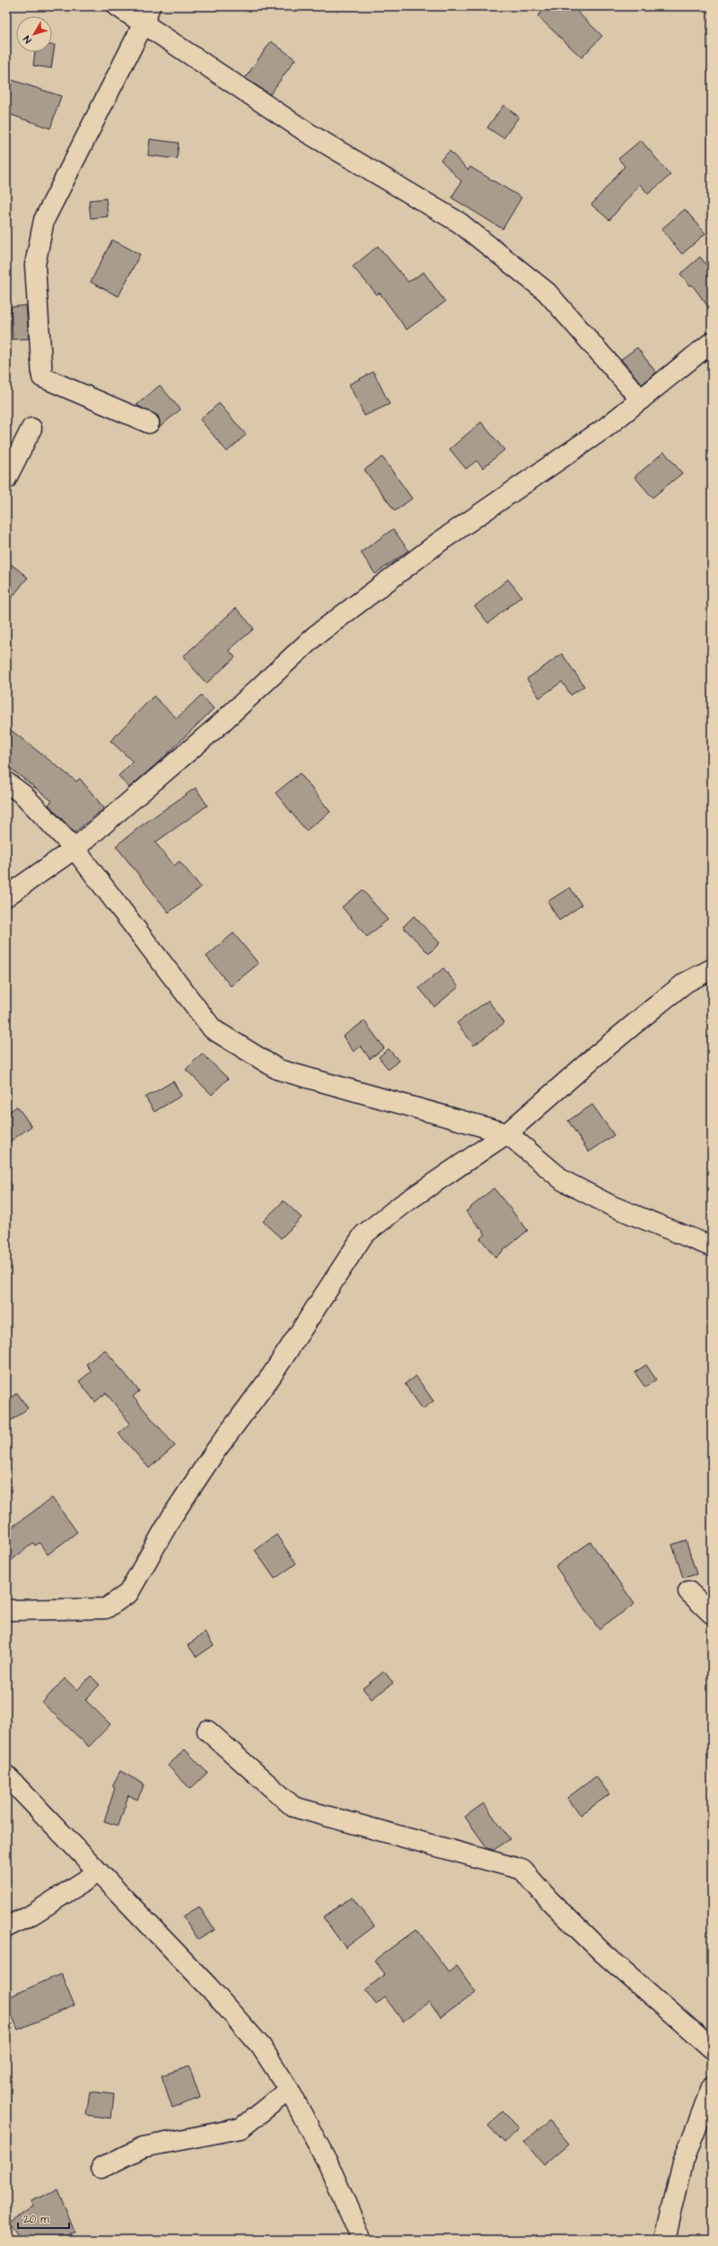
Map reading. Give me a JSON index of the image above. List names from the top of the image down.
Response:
{
  "scale_bar": "20 m",
  "north": "bottom left"
}
